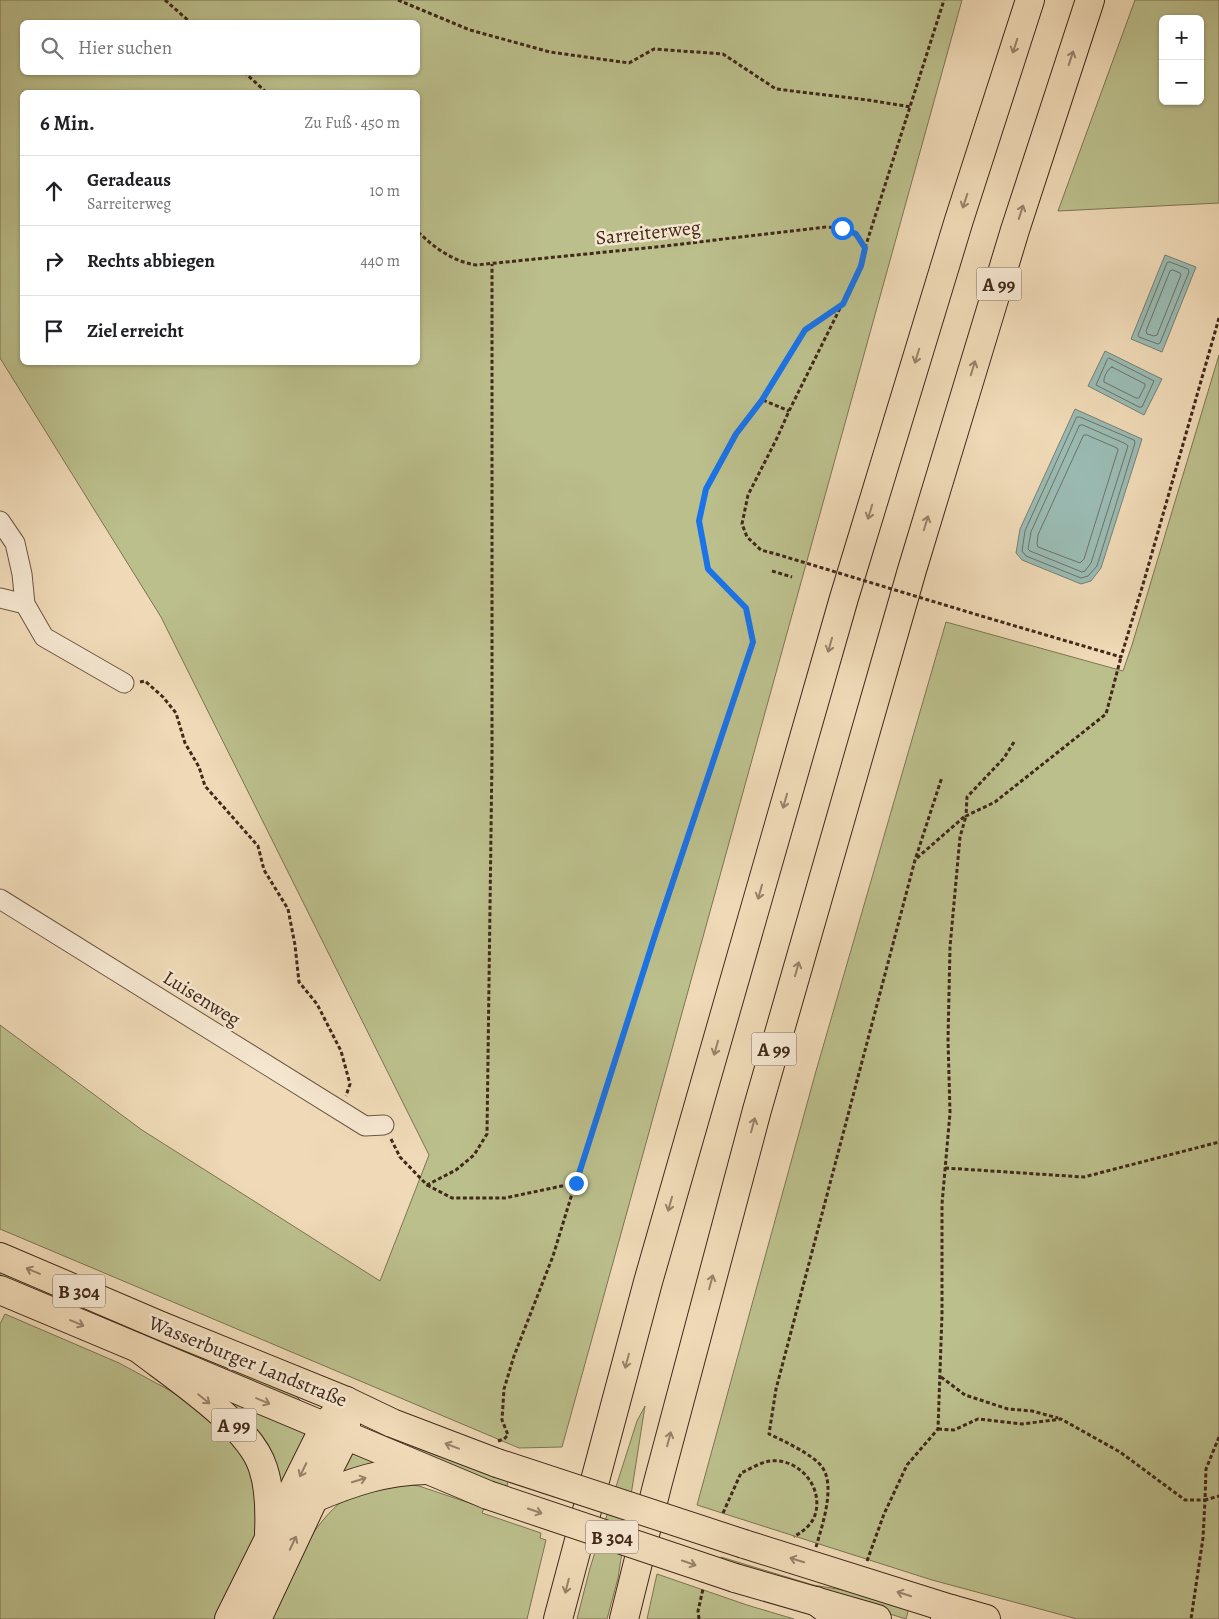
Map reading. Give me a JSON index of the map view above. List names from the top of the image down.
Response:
{
  "streets": {
    "main road": ["A 99", "B 304", "Wasserburger Landstraße"],
    "street": ["Luisenweg"],
    "path": ["Sarreiterweg"]
  },
  "crossings": [
    ["A 99", "Wasserburger Landstraße"],
    ["B 304", "Wasserburger Landstraße"]
  ],
  "page": {
    "map_buttons": ["+", "−"],
    "search": "Hier suchen",
    "heading": ["6 Min.", "Zu Fuß · 450 m"],
    "list": [
      ["Geradeaus", "Sarreiterweg", "10 m"],
      ["Rechts abbiegen", "440 m"],
      "Ziel erreicht"
    ]
  }
}
